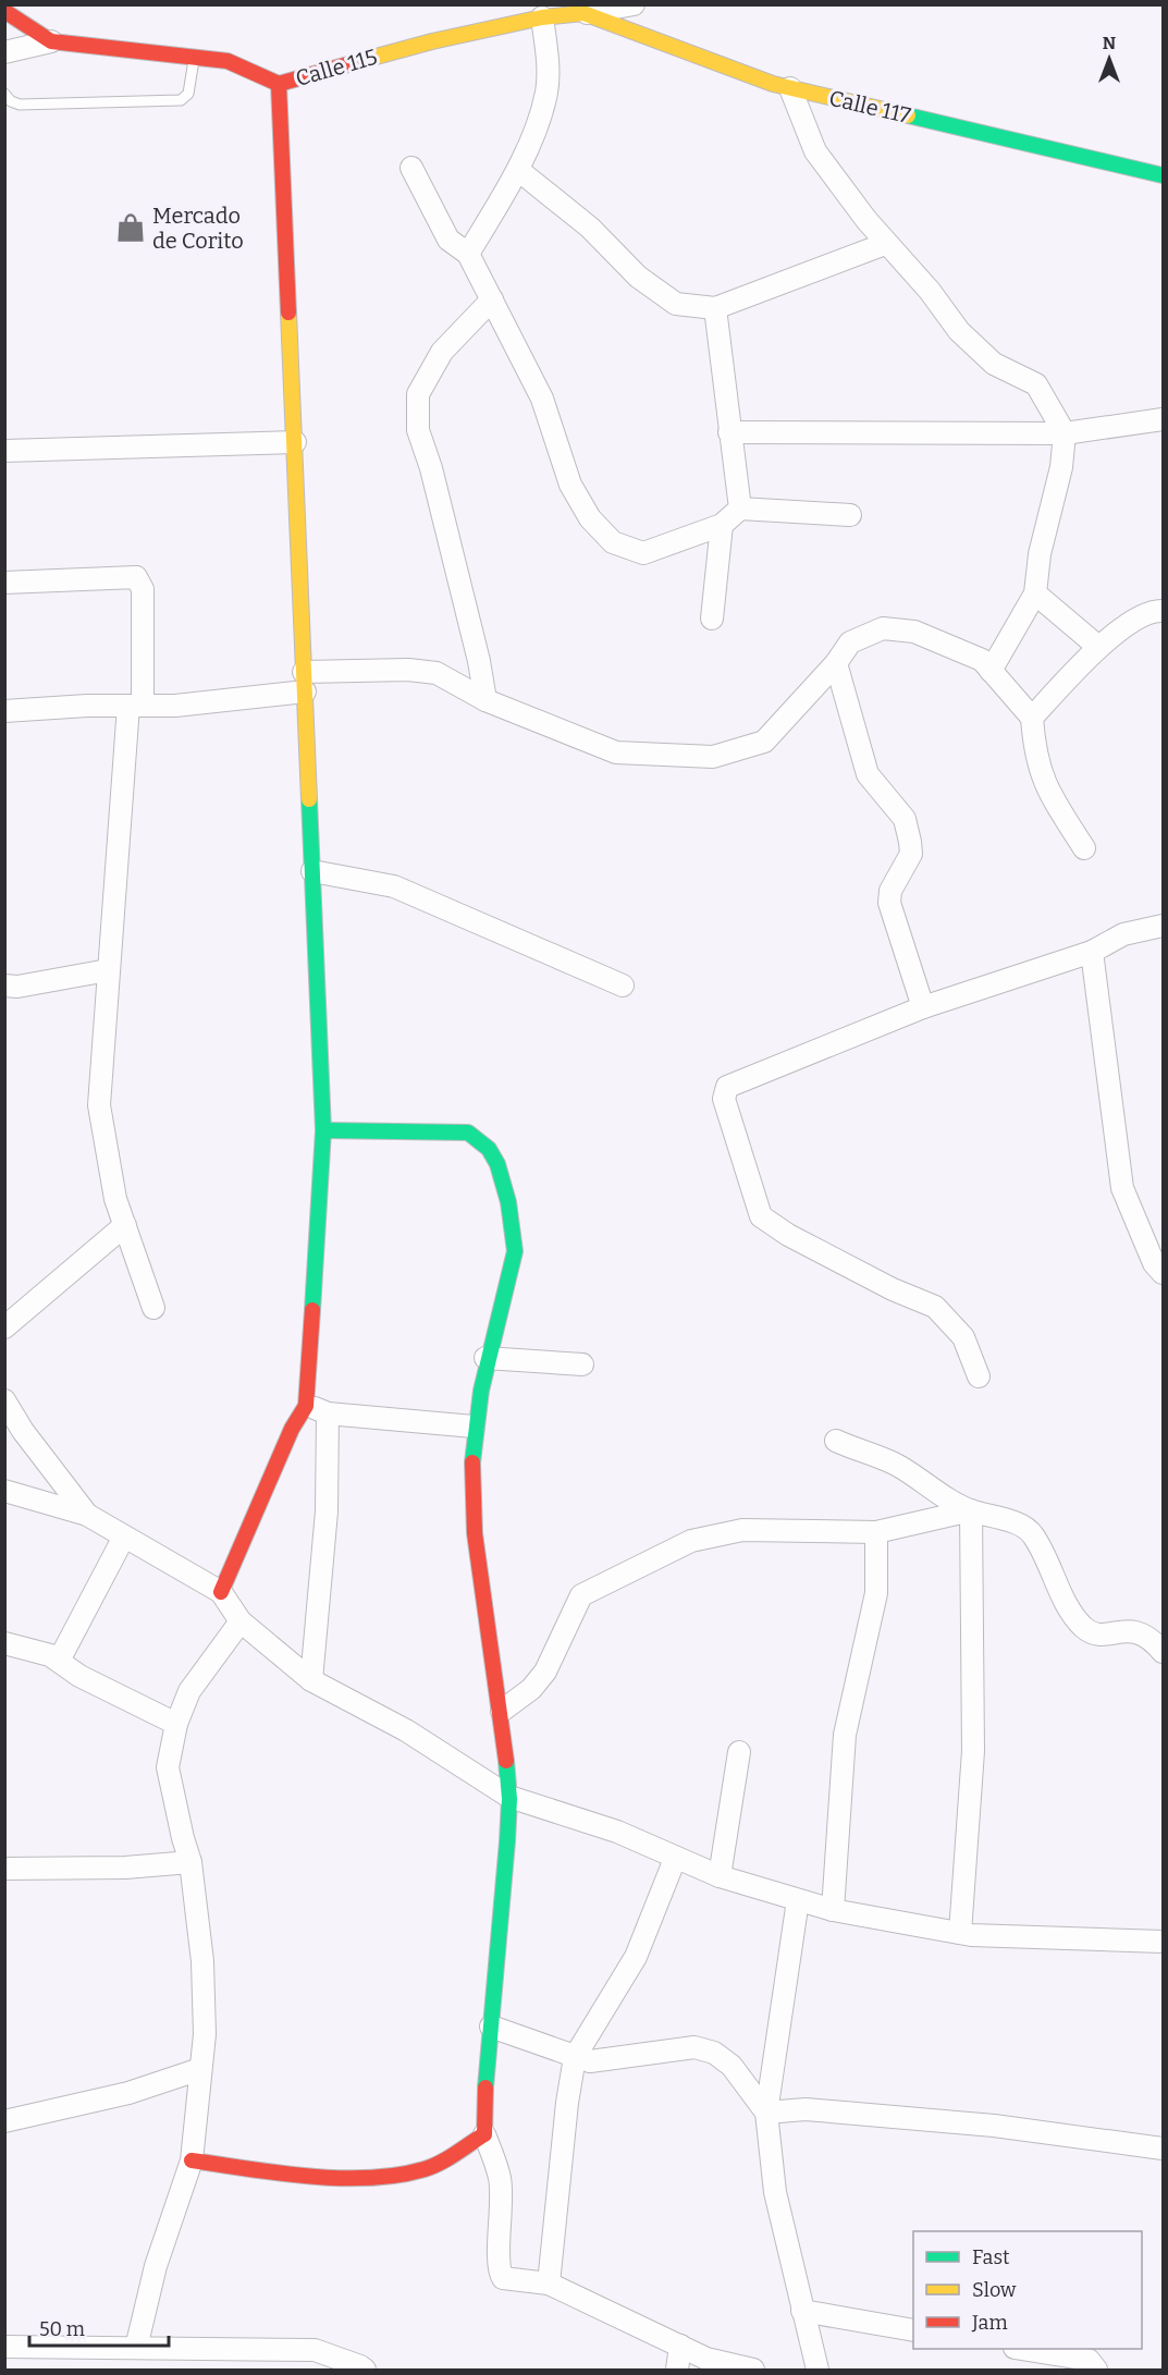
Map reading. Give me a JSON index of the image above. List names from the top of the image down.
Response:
{
  "streets": {
    "street": ["Calle 115", "Calle 117"]
  },
  "crossings": [
    ["Calle 115", "Calle 117"]
  ],
  "places": {
    "shop": ["Mercado de Corito"]
  },
  "legend": ["Fast", "Slow", "Jam"],
  "scale_bar": "50 m",
  "north": "top"
}
